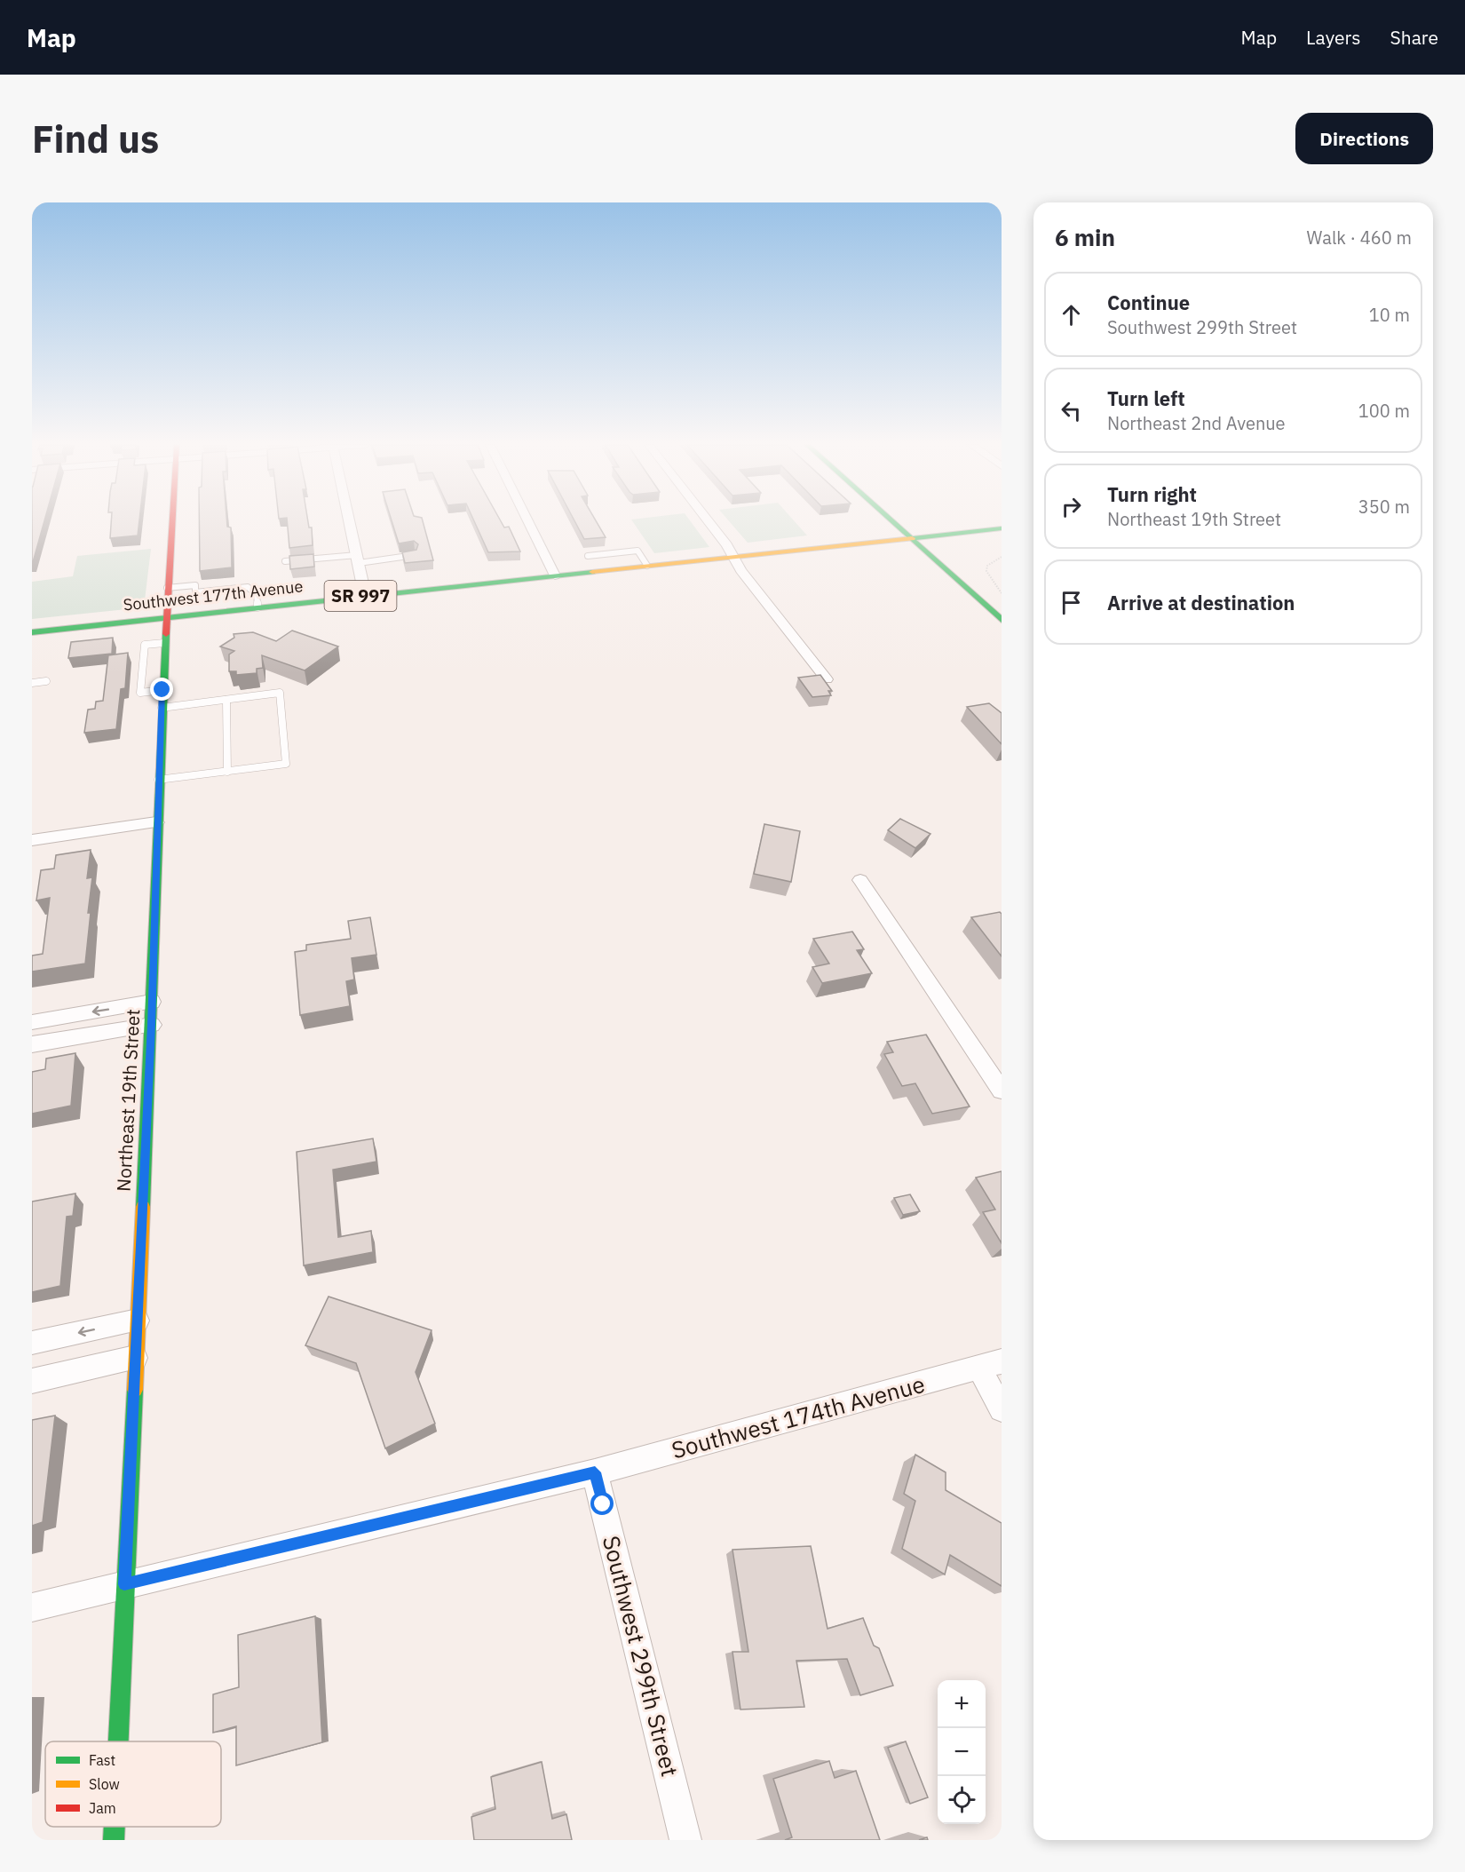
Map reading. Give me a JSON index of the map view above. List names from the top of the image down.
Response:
{
  "streets": {
    "main road": ["Southwest 177th Avenue", "SR 997", "Northeast 19th Street"],
    "street": ["Southwest 174th Avenue", "Southwest 299th Street"]
  },
  "crossings": [
    ["Southwest 177th Avenue", "Northeast 19th Street"],
    ["Northeast 19th Street", "Southwest 174th Avenue"],
    ["Southwest 174th Avenue", "Southwest 299th Street"]
  ],
  "legend": ["Fast", "Slow", "Jam"],
  "page": {
    "header": "Map",
    "nav": ["Map", "Layers", "Share"],
    "buttons": "Directions",
    "title": "Find us",
    "heading": ["6 min", "Walk · 460 m"],
    "list": [
      ["Continue", "Southwest 299th Street", "10 m"],
      ["Turn left", "Northeast 2nd Avenue", "100 m"],
      ["Turn right", "Northeast 19th Street", "350 m"],
      "Arrive at destination"
    ],
    "map_buttons": ["+", "−"]
  }
}
